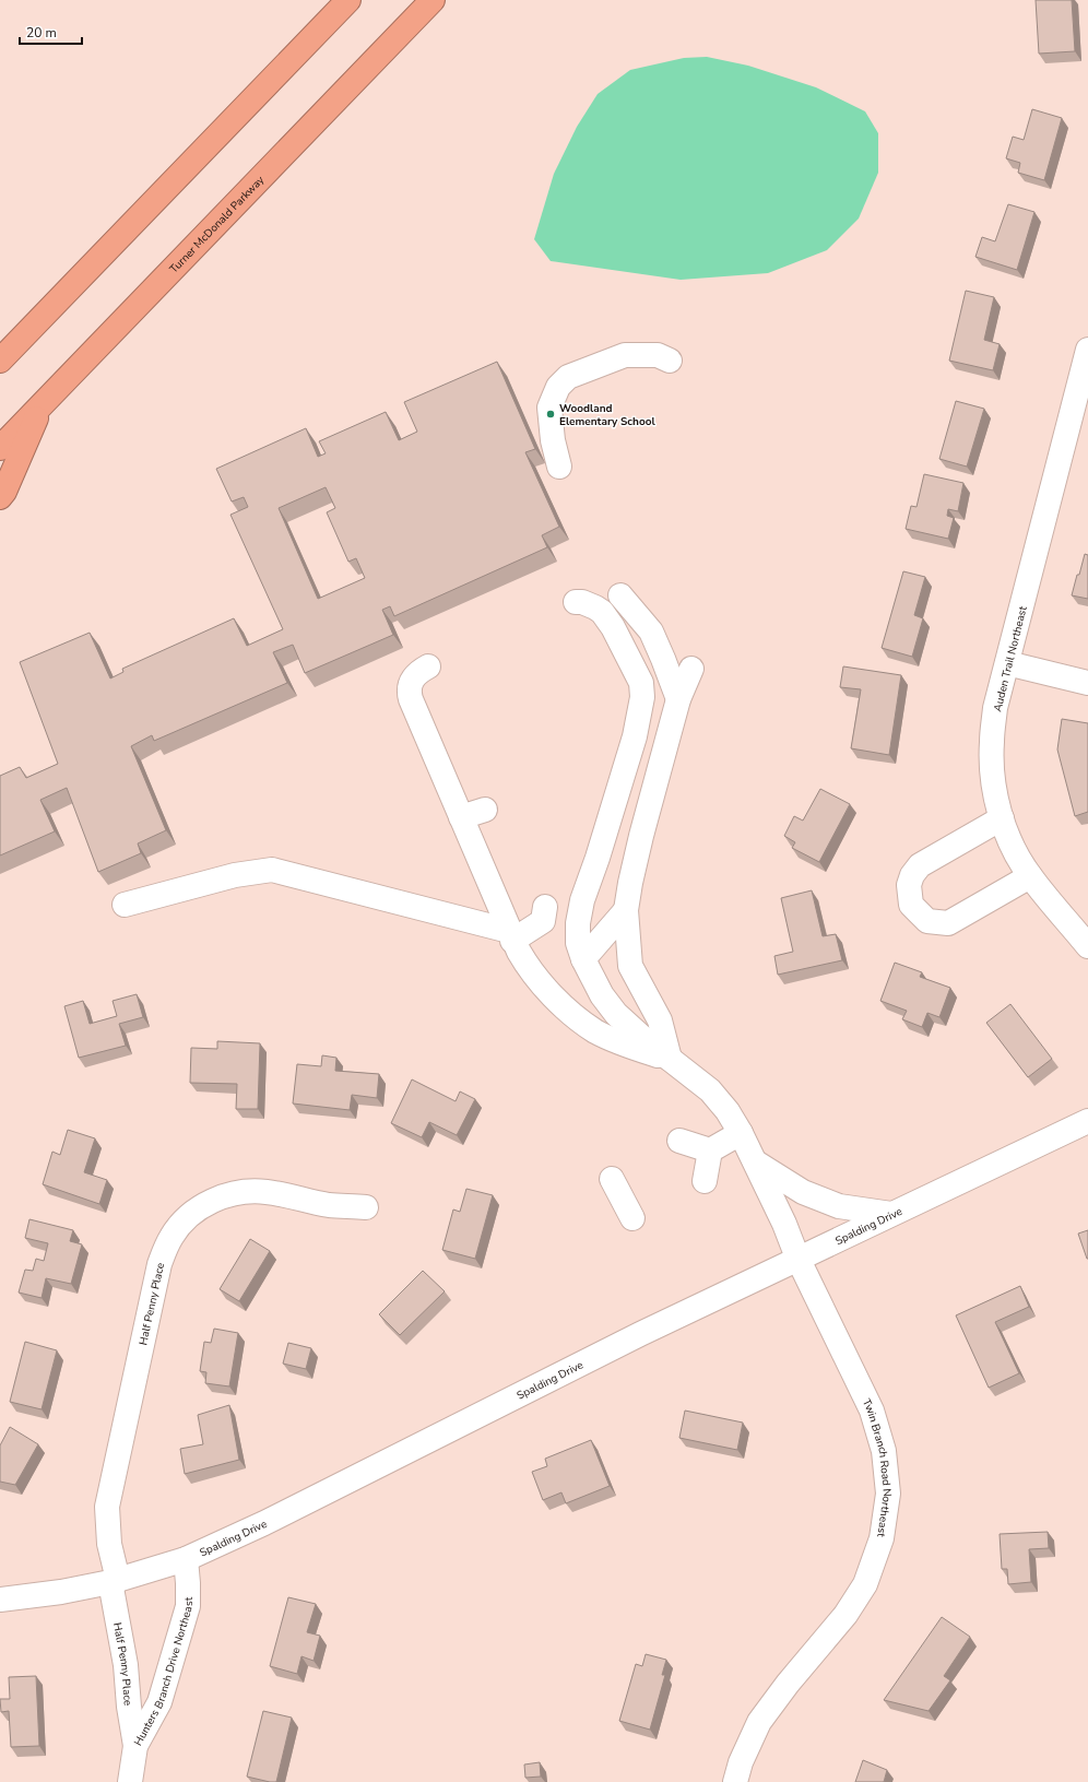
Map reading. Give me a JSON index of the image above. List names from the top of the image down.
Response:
{
  "streets": {
    "highway": ["Turner McDonald Parkway"],
    "street": [
      "Auden Trail Northeast",
      "Spalding Drive",
      "Half Penny Place",
      "Twin Branch Road Northeast",
      "Hunters Branch Drive Northeast"
    ]
  },
  "crossings": [
    ["Spalding Drive", "Half Penny Place"],
    ["Spalding Drive", "Twin Branch Road Northeast"],
    ["Spalding Drive", "Hunters Branch Drive Northeast"],
    ["Half Penny Place", "Hunters Branch Drive Northeast"]
  ],
  "places": ["Woodland Elementary School"],
  "scale_bar": "20 m"
}
